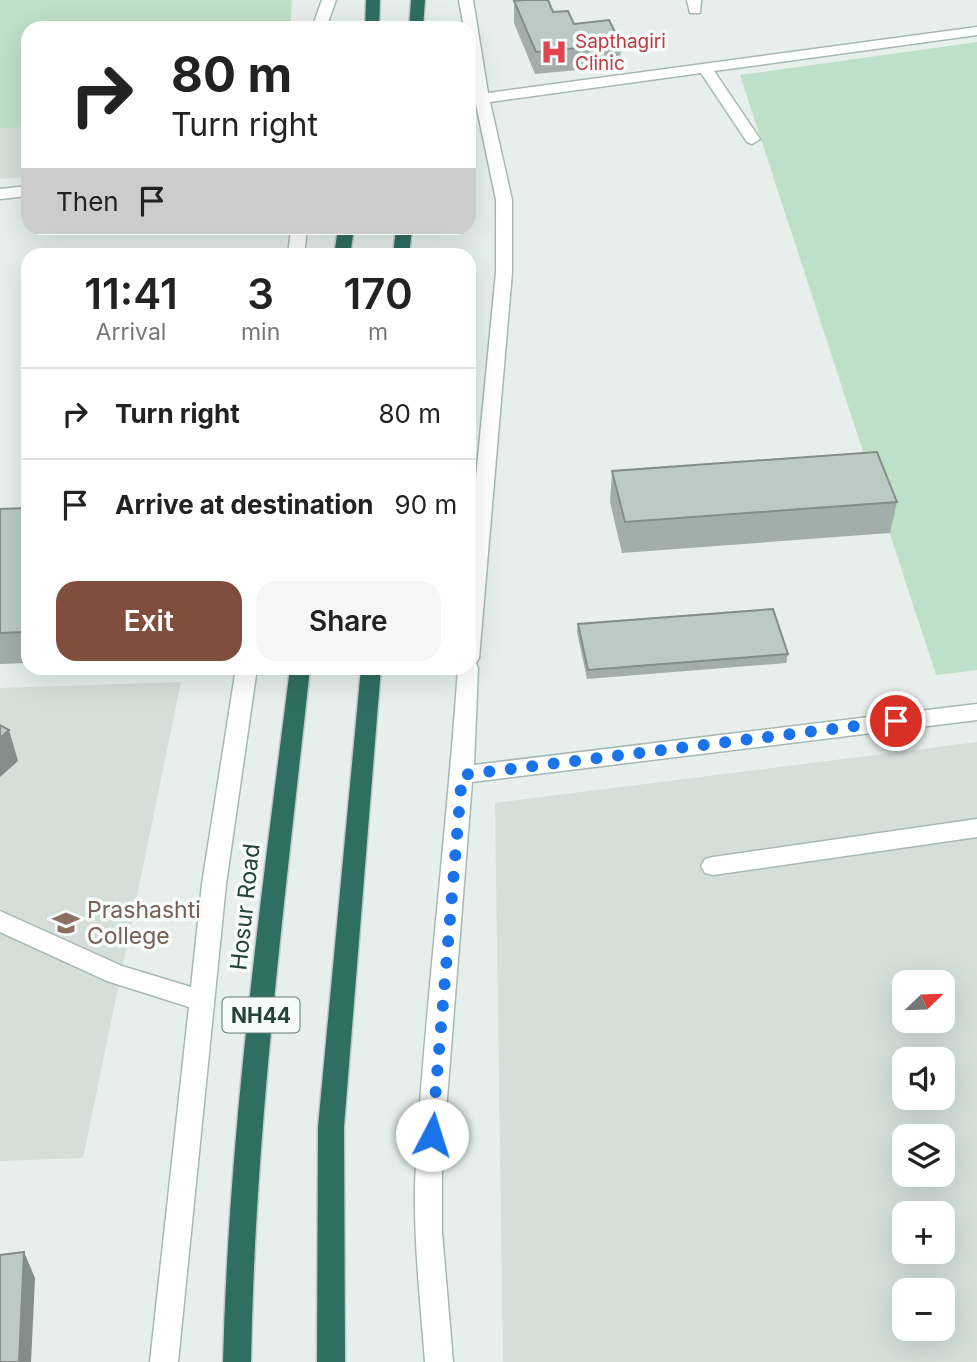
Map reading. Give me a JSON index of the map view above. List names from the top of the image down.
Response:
{
  "streets": {
    "highway": ["Hosur Road", "NH44"]
  },
  "places": {
    "hospital": ["Sapthagiri Clinic"],
    "school or university": ["Prashashti College"]
  },
  "north": "top right",
  "page": {
    "turn": ["80 m", "Turn right"],
    "then": "Then",
    "eta": [
      "11:41",
      "Arrival",
      "3",
      "min",
      "170",
      "m"
    ],
    "list": [
      {
        "name": "Turn right",
        "value": "80 m"
      },
      {
        "name": "Arrive at destination",
        "value": "90 m"
      }
    ],
    "buttons": ["Exit", "Share"],
    "map_buttons": ["+", "−"]
  }
}
